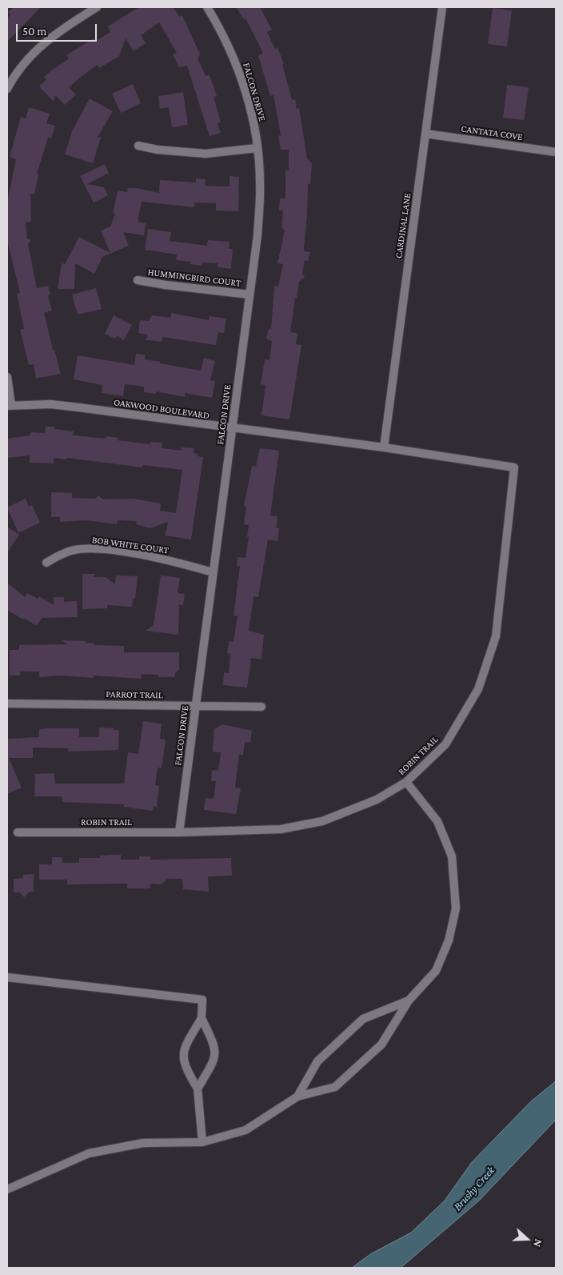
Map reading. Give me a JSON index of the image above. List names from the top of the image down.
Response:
{
  "streets": {
    "street": [
      "FALCON DRIVE",
      "CANTATA COVE",
      "CARDINAL LANE",
      "HUMMINGBIRD COURT",
      "OAKWOOD BOULEVARD",
      "BOB WHITE COURT",
      "PARROT TRAIL",
      "ROBIN TRAIL"
    ]
  },
  "crossings": [
    ["FALCON DRIVE", "HUMMINGBIRD COURT"],
    ["FALCON DRIVE", "OAKWOOD BOULEVARD"],
    ["FALCON DRIVE", "BOB WHITE COURT"],
    ["FALCON DRIVE", "PARROT TRAIL"],
    ["FALCON DRIVE", "ROBIN TRAIL"],
    ["CANTATA COVE", "CARDINAL LANE"],
    ["CARDINAL LANE", "OAKWOOD BOULEVARD"],
    ["CARDINAL LANE", "ROBIN TRAIL"],
    ["OAKWOOD BOULEVARD", "ROBIN TRAIL"]
  ],
  "water": ["Brushy Creek"],
  "scale_bar": "50 m",
  "north": "right"
}
